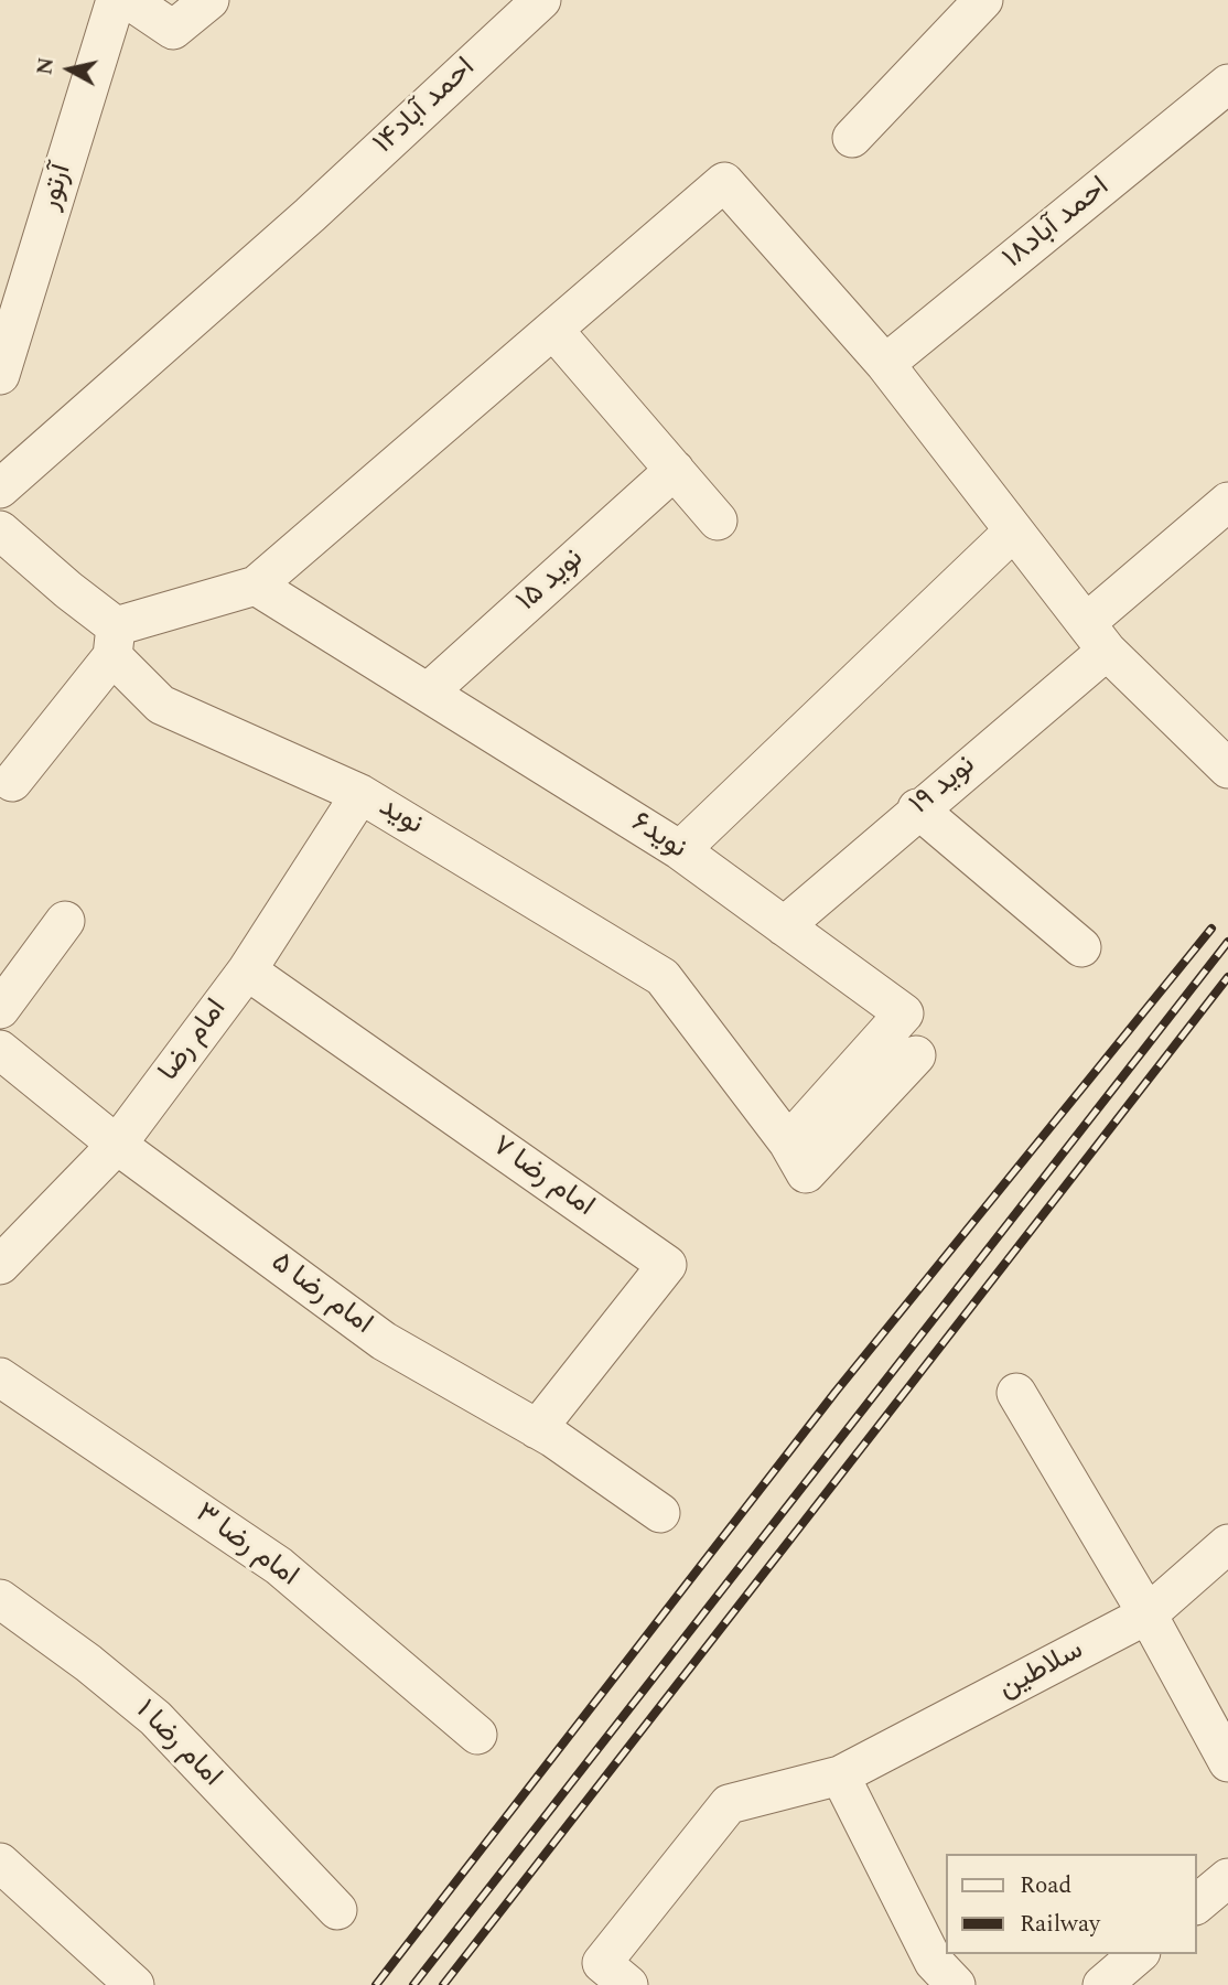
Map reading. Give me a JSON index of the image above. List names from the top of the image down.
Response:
{
  "streets": {
    "street": [
      "احمد آباد۱۴",
      "آرتور",
      "احمد آباد۱۸",
      "نوید ۱۵",
      "نوید ۱۹",
      "نوید",
      "نوید۶",
      "امام رضا",
      "امام رضا ۷",
      "امام رضا ۵",
      "امام رضا ۳",
      "سلاطین",
      "امام رضا ۱"
    ]
  },
  "crossings": [
    ["نوید ۱۵", "نوید۶"],
    ["نوید ۱۹", "نوید۶"],
    ["نوید", "نوید۶"],
    ["نوید", "امام رضا"],
    ["امام رضا", "امام رضا ۷"],
    ["امام رضا", "امام رضا ۵"],
    ["امام رضا ۷", "امام رضا ۵"]
  ],
  "legend": ["Road", "Railway"],
  "north": "left"
}
